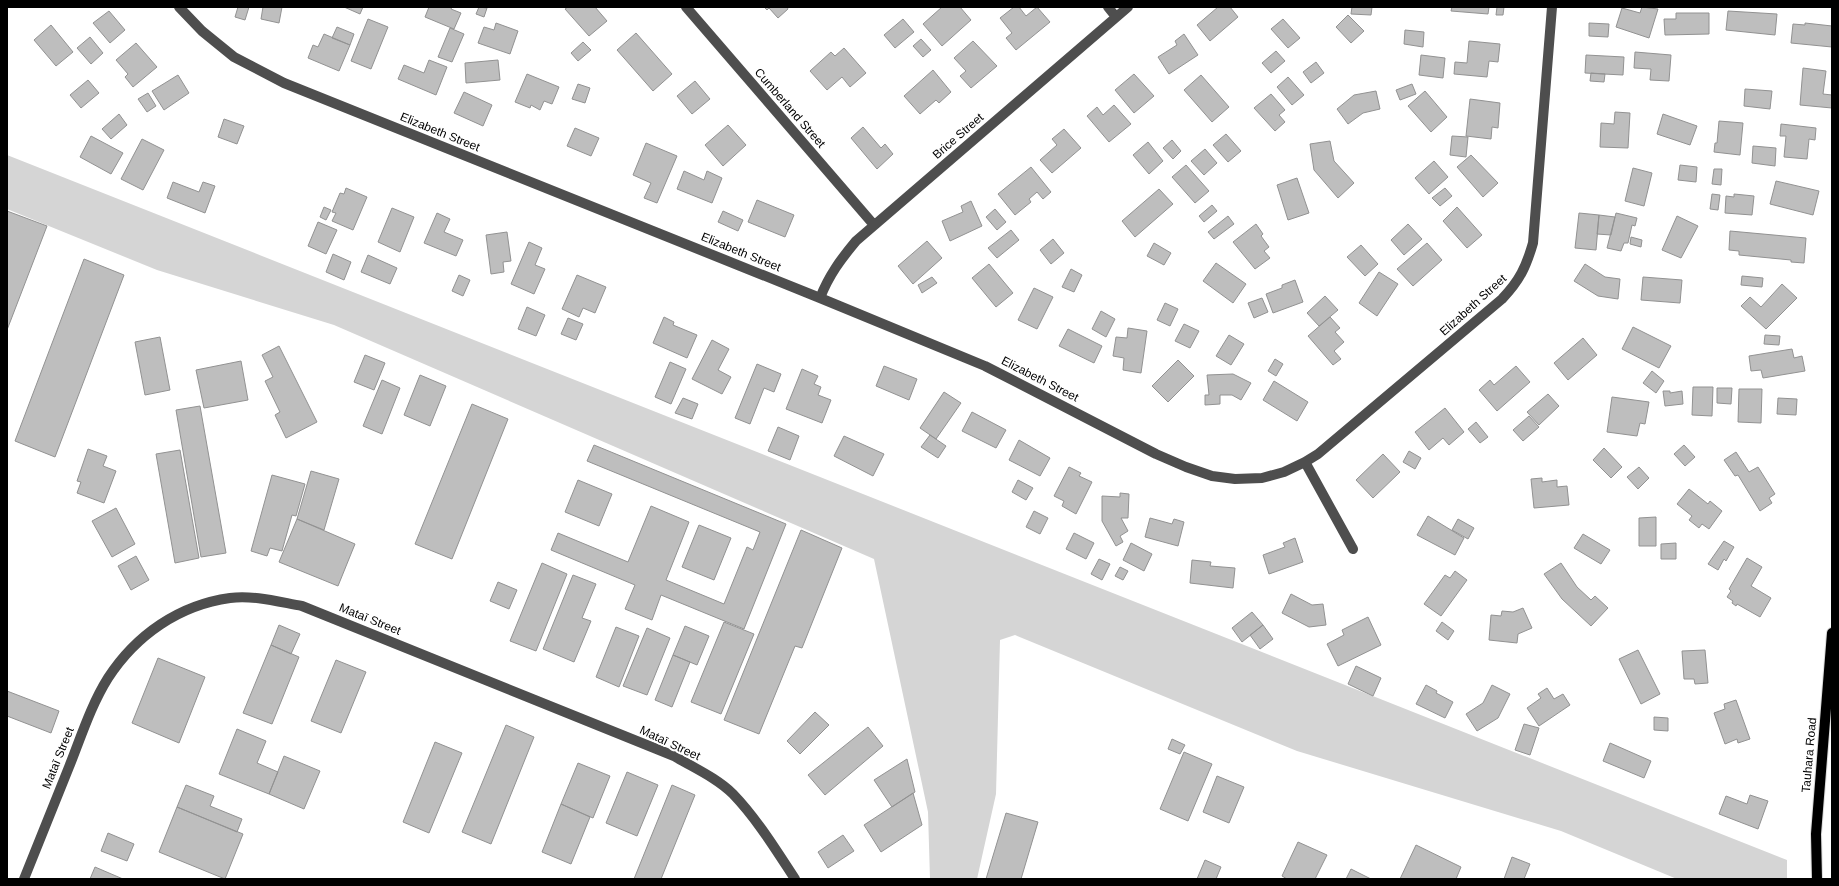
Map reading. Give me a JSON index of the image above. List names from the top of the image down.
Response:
{
  "streets": {
    "main road": ["Tauhara Road"],
    "street": [
      "Cumberland Street",
      "Elizabeth Street",
      "Brice Street",
      "Mataī Street"
    ]
  },
  "crossings": [
    ["Cumberland Street", "Brice Street"],
    ["Elizabeth Street", "Brice Street"]
  ]
}
